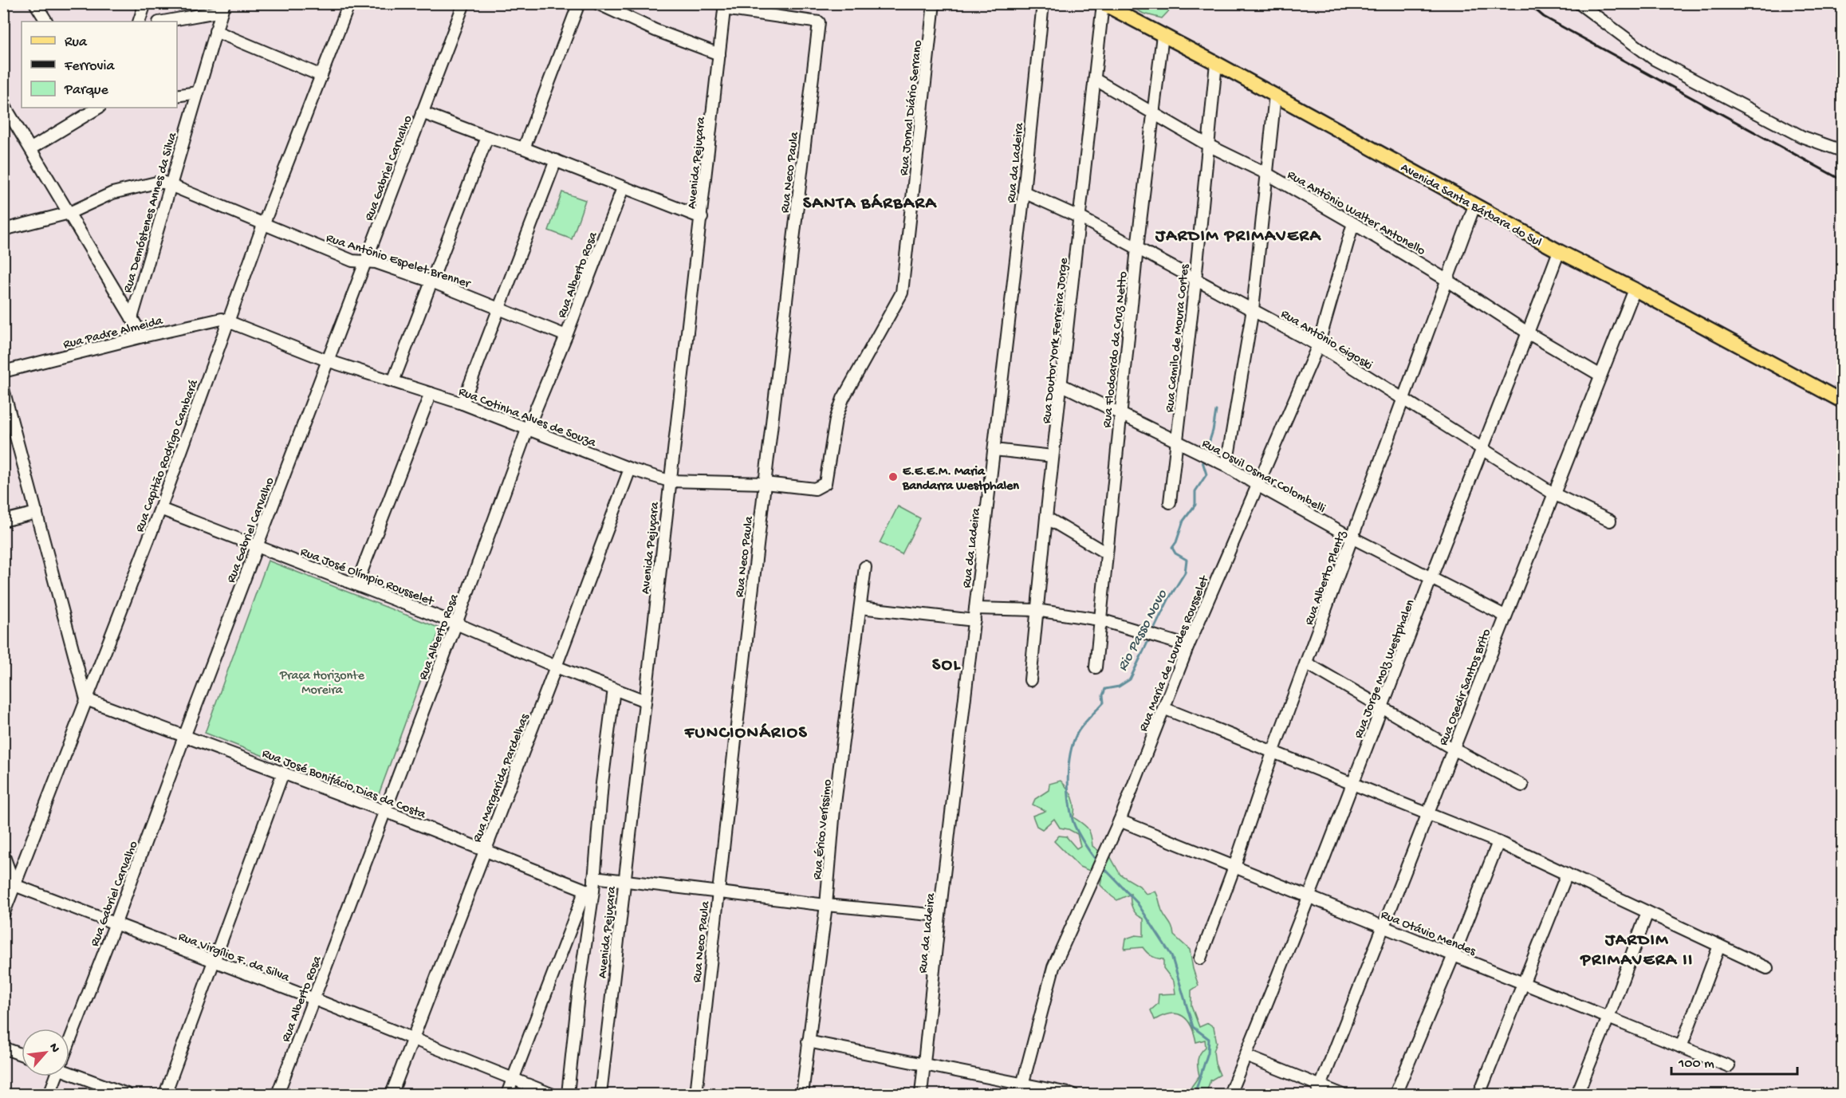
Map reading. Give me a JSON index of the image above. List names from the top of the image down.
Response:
{
  "streets": {
    "main road": ["Avenida Santa Bárbara do Sul"],
    "street": [
      "Rua Jornal Diário Serrano",
      "Avenida Pejuçara",
      "Rua da Ladeira",
      "Rua Gabriel Carvalho",
      "Rua Neco Paula",
      "Rua Antônio Walter Antonello",
      "Rua Demóstenes Annes da Silva",
      "Rua Antônio Espelet Brenner",
      "Rua Alberto Rosa",
      "Rua Padre Almeida",
      "Rua Camilo de Moura Cortes",
      "Rua Antônio Gigoski",
      "Rua Doutor York Ferreira Jorge",
      "Rua Flodoardo da Cruz Netto",
      "Rua Cotinha Alves de Souza",
      "Rua Capitão Rodrigo Cambará",
      "Rua Osvil Osmar Colombelli",
      "Rua José Olímpio Rousselet",
      "Rua Alberto Plentz",
      "Rua Maria de Lourdes Rousselet",
      "Rua Jorge Molz Westphalen",
      "Rua Osedir Santos Brito",
      "Rua Margarida Pardelhas",
      "Rua José Bonifácio Dias da Costa",
      "Rua Érico Veríssimo",
      "Rua Otávio Mendes",
      "Rua Virgílio F. da Silva"
    ]
  },
  "crossings": [
    ["Rua Jornal Diário Serrano", "Rua Cotinha Alves de Souza"],
    ["Avenida Pejuçara", "Rua Neco Paula"],
    ["Avenida Pejuçara", "Rua Cotinha Alves de Souza"],
    ["Avenida Pejuçara", "Rua José Olímpio Rousselet"],
    ["Rua da Ladeira", "Rua Antônio Gigoski"],
    ["Rua Gabriel Carvalho", "Rua Antônio Espelet Brenner"],
    ["Rua Gabriel Carvalho", "Rua Cotinha Alves de Souza"],
    ["Rua Gabriel Carvalho", "Rua José Olímpio Rousselet"],
    ["Rua Gabriel Carvalho", "Rua José Bonifácio Dias da Costa"],
    ["Rua Gabriel Carvalho", "Rua Virgílio F. da Silva"],
    ["Rua Neco Paula", "Rua Cotinha Alves de Souza"],
    ["Avenida Santa Bárbara do Sul", "Rua Camilo de Moura Cortes"],
    ["Avenida Santa Bárbara do Sul", "Rua Doutor York Ferreira Jorge"],
    ["Avenida Santa Bárbara do Sul", "Rua Flodoardo da Cruz Netto"],
    ["Avenida Santa Bárbara do Sul", "Rua Alberto Plentz"],
    ["Avenida Santa Bárbara do Sul", "Rua Jorge Molz Westphalen"],
    ["Avenida Santa Bárbara do Sul", "Rua Osedir Santos Brito"],
    ["Rua Antônio Walter Antonello", "Rua Camilo de Moura Cortes"],
    ["Rua Antônio Walter Antonello", "Rua Doutor York Ferreira Jorge"],
    ["Rua Antônio Walter Antonello", "Rua Flodoardo da Cruz Netto"],
    ["Rua Antônio Walter Antonello", "Rua Alberto Plentz"],
    ["Rua Antônio Walter Antonello", "Rua Maria de Lourdes Rousselet"],
    ["Rua Antônio Walter Antonello", "Rua Jorge Molz Westphalen"],
    ["Rua Antônio Walter Antonello", "Rua Osedir Santos Brito"],
    ["Rua Demóstenes Annes da Silva", "Rua Antônio Espelet Brenner"],
    ["Rua Antônio Espelet Brenner", "Rua Alberto Rosa"],
    ["Rua Antônio Espelet Brenner", "Rua Capitão Rodrigo Cambará"],
    ["Rua Alberto Rosa", "Rua Cotinha Alves de Souza"],
    ["Rua Alberto Rosa", "Rua José Olímpio Rousselet"],
    ["Rua Alberto Rosa", "Rua José Bonifácio Dias da Costa"],
    ["Rua Alberto Rosa", "Rua Virgílio F. da Silva"],
    ["Rua Padre Almeida", "Rua Cotinha Alves de Souza"],
    ["Rua Padre Almeida", "Rua Capitão Rodrigo Cambará"],
    ["Rua Camilo de Moura Cortes", "Rua Antônio Gigoski"],
    ["Rua Camilo de Moura Cortes", "Rua Osvil Osmar Colombelli"],
    ["Rua Antônio Gigoski", "Rua Doutor York Ferreira Jorge"],
    ["Rua Antônio Gigoski", "Rua Flodoardo da Cruz Netto"],
    ["Rua Antônio Gigoski", "Rua Alberto Plentz"],
    ["Rua Antônio Gigoski", "Rua Maria de Lourdes Rousselet"],
    ["Rua Antônio Gigoski", "Rua Jorge Molz Westphalen"],
    ["Rua Antônio Gigoski", "Rua Osedir Santos Brito"],
    ["Rua Doutor York Ferreira Jorge", "Rua Osvil Osmar Colombelli"],
    ["Rua Flodoardo da Cruz Netto", "Rua Osvil Osmar Colombelli"],
    ["Rua Cotinha Alves de Souza", "Rua Capitão Rodrigo Cambará"],
    ["Rua Cotinha Alves de Souza", "Rua Margarida Pardelhas"],
    ["Rua Capitão Rodrigo Cambará", "Rua José Olímpio Rousselet"],
    ["Rua Capitão Rodrigo Cambará", "Rua José Bonifácio Dias da Costa"],
    ["Rua Capitão Rodrigo Cambará", "Rua Virgílio F. da Silva"],
    ["Rua Osvil Osmar Colombelli", "Rua Alberto Plentz"],
    ["Rua Osvil Osmar Colombelli", "Rua Maria de Lourdes Rousselet"],
    ["Rua Osvil Osmar Colombelli", "Rua Jorge Molz Westphalen"],
    ["Rua Osvil Osmar Colombelli", "Rua Osedir Santos Brito"],
    ["Rua José Olímpio Rousselet", "Rua Margarida Pardelhas"],
    ["Rua Alberto Plentz", "Rua Otávio Mendes"],
    ["Rua Maria de Lourdes Rousselet", "Rua Otávio Mendes"],
    ["Rua Jorge Molz Westphalen", "Rua Otávio Mendes"],
    ["Rua Osedir Santos Brito", "Rua Otávio Mendes"],
    ["Rua Margarida Pardelhas", "Rua José Bonifácio Dias da Costa"],
    ["Rua Margarida Pardelhas", "Rua Virgílio F. da Silva"]
  ],
  "districts": [
    "SANTA BÁRBARA",
    "JARDIM PRIMAVERA",
    "SOL",
    "FUNCIONÁRIOS",
    "JARDIM PRIMAVERA II"
  ],
  "water": ["Rio Passo Novo"],
  "parks": ["Praça Horizonte Moreira"],
  "places": ["E.E.E.M. Maria Bandarra Westphalen"],
  "legend": ["Rua", "Ferrovia", "Parque"],
  "scale_bar": "100 m",
  "north": "top right"
}
